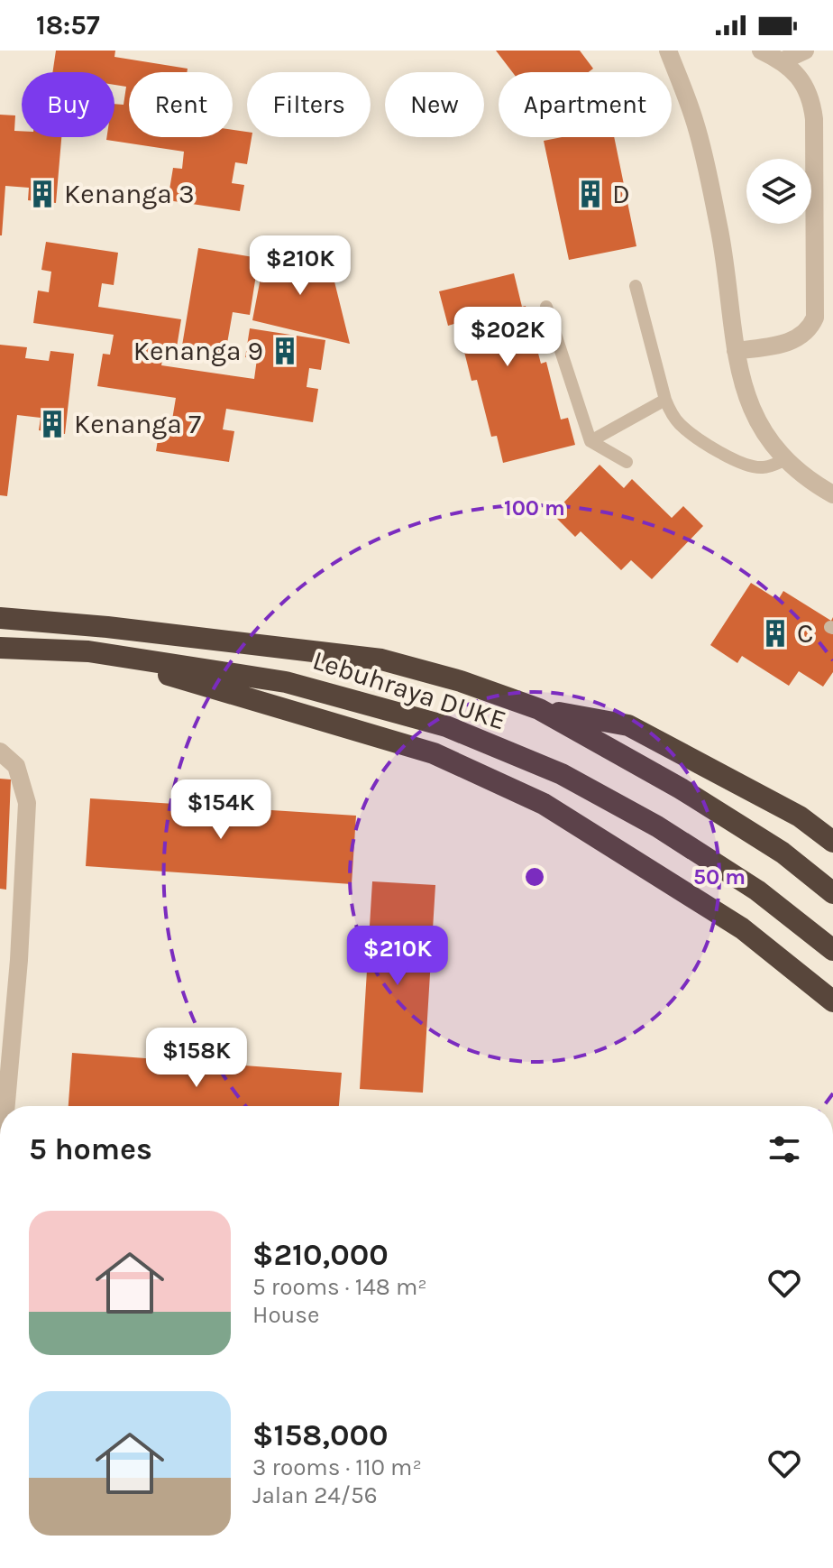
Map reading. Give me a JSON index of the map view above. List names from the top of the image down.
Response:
{
  "streets": {
    "highway": ["Lebuhraya DUKE"]
  },
  "places": {
    "building": [
      "Kenanga 3",
      "D",
      "Kenanga 9",
      "Kenanga 7",
      "C"
    ]
  },
  "page": {
    "status": "18:57",
    "chip": [
      "Buy",
      "Rent",
      "Filters",
      "New",
      "Apartment"
    ],
    "price": [
      "$210K",
      "$202K",
      "$154K",
      "$210K",
      "$158K"
    ],
    "heading": "5 homes",
    "list": [
      {
        "name": "$210,000",
        "note": "5 rooms · 148 m² · House"
      },
      {
        "name": "$158,000",
        "note": "3 rooms · 110 m² · Jalan 24/56"
      }
    ]
  },
  "rings": ["100 m", "50 m"]
}
